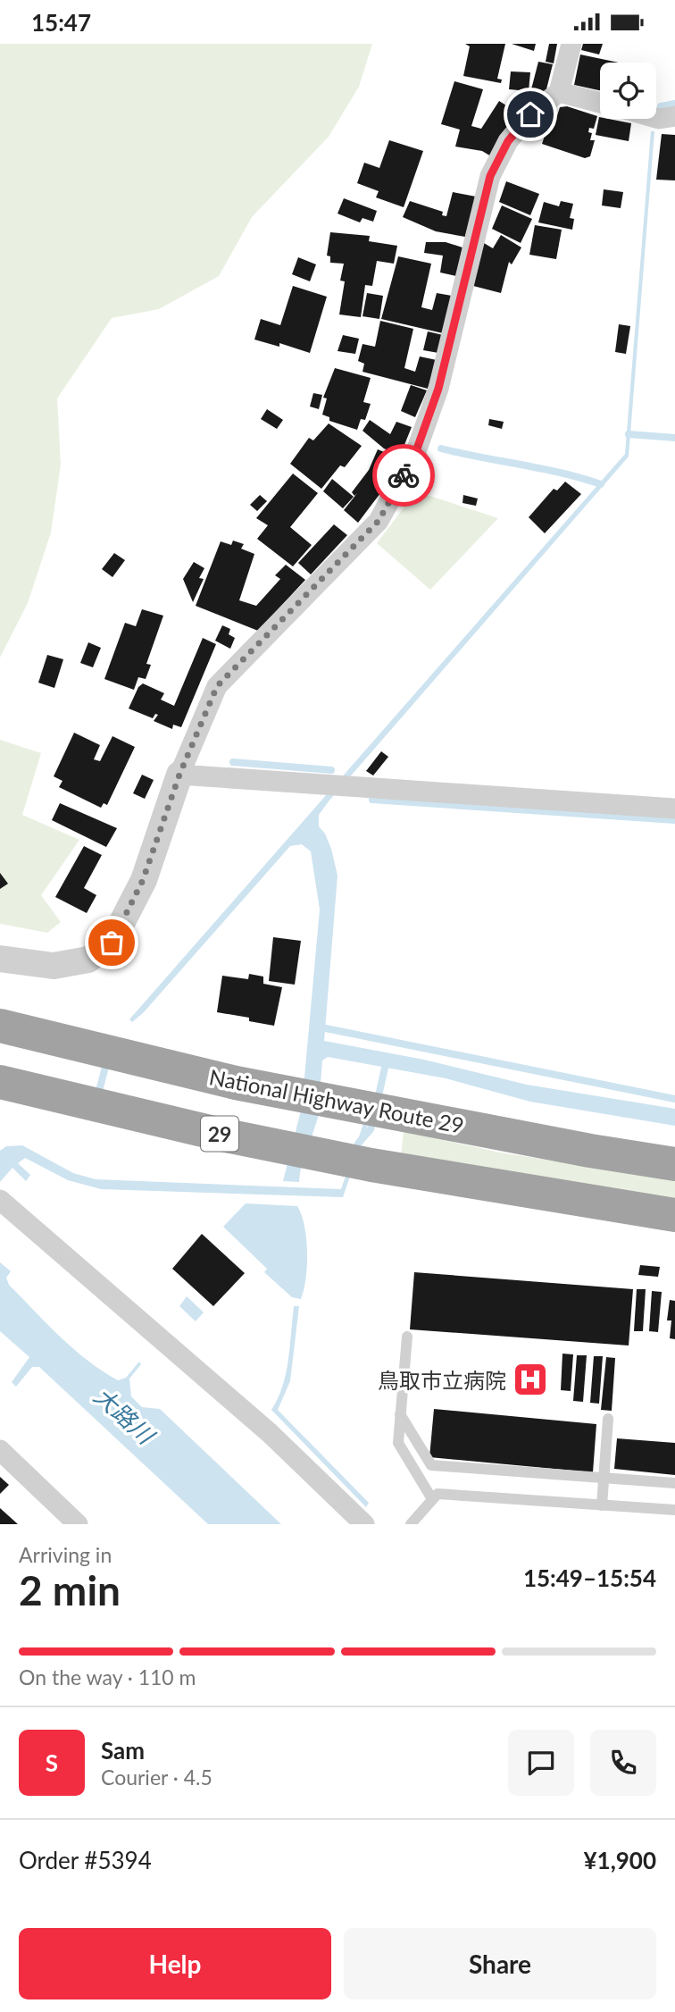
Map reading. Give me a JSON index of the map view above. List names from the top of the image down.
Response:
{
  "streets": {
    "highway": ["National Highway Route 29", "29"]
  },
  "water": ["大路川"],
  "places": {
    "hospital": ["鳥取市立病院"]
  },
  "page": {
    "status": "15:47",
    "heading": ["2 min", "Arriving in", "15:49–15:54"],
    "panel": [
      "Sam",
      "Courier · 4.5",
      "Order #5394",
      "¥1,900"
    ],
    "bar": "On the way · 110 m",
    "round": "S",
    "buttons": ["Help", "Share"]
  }
}
